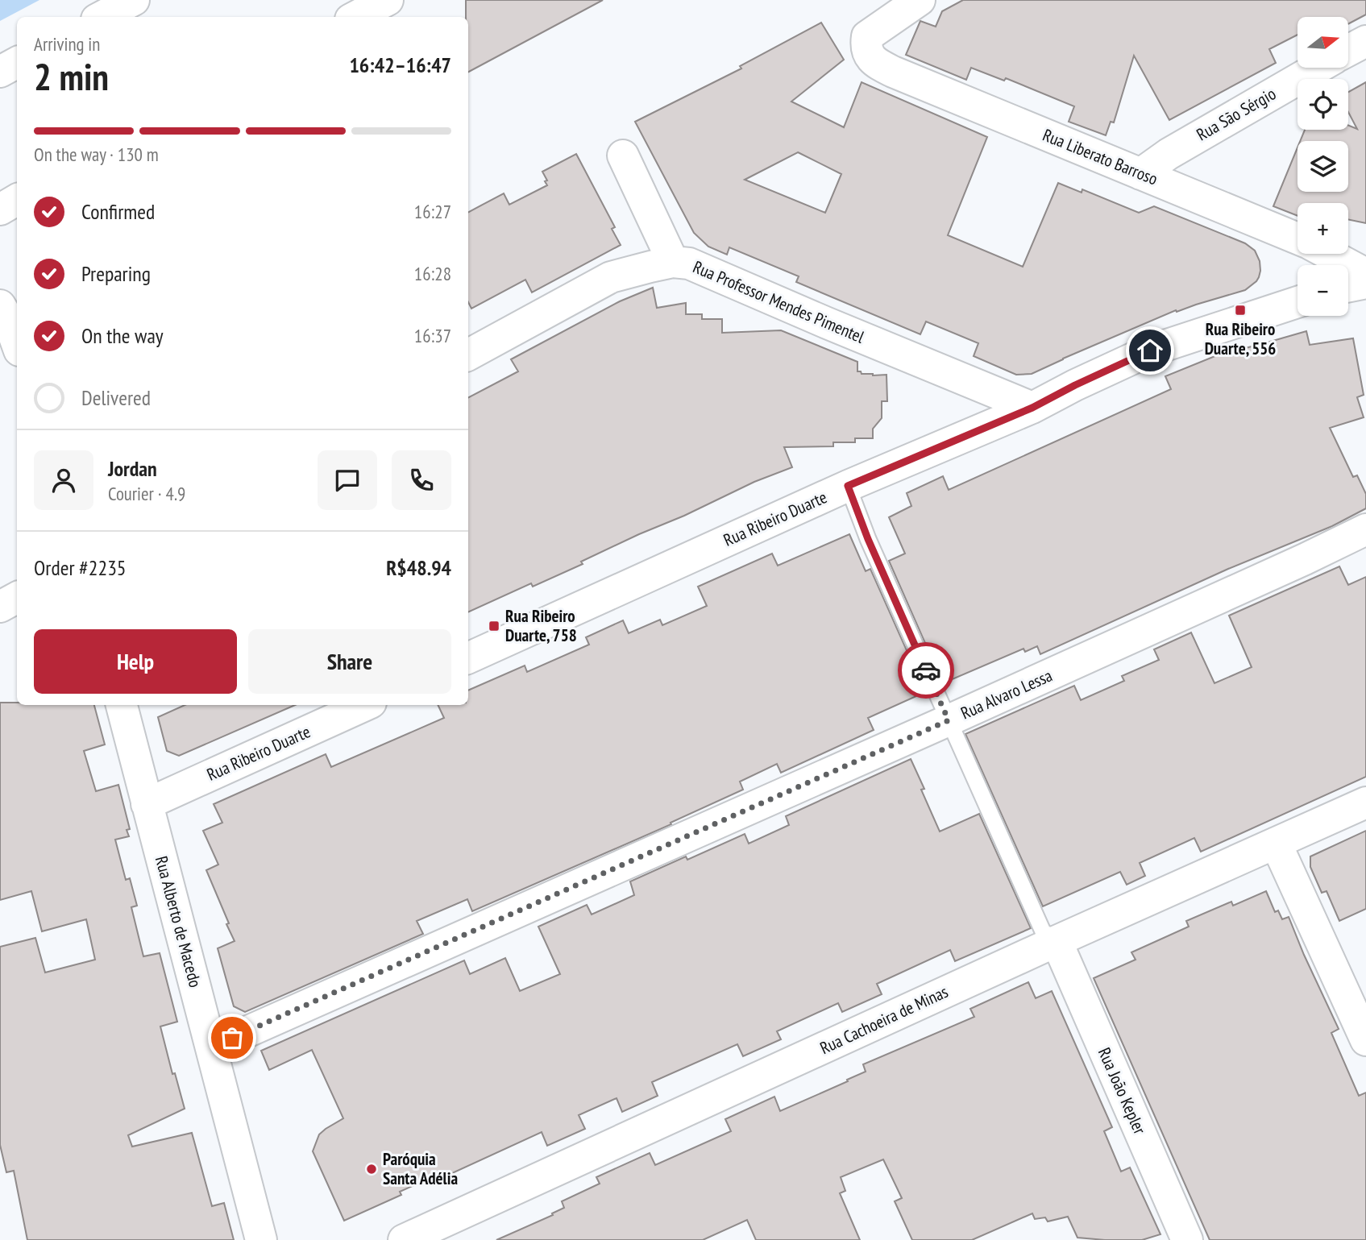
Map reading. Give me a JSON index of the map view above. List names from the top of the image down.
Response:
{
  "streets": {
    "street": [
      "Rua São Sérgio",
      "Rua Liberato Barroso",
      "Rua Professor Mendes Pimentel",
      "Rua Ribeiro Duarte",
      "Rua Alvaro Lessa",
      "Rua Alberto de Macedo",
      "Rua Cachoeira de Minas",
      "Rua João Kepler"
    ]
  },
  "crossings": [
    ["Rua São Sérgio", "Rua Liberato Barroso"],
    ["Rua Professor Mendes Pimentel", "Rua Ribeiro Duarte"],
    ["Rua Ribeiro Duarte", "Rua Alberto de Macedo"],
    ["Rua Alvaro Lessa", "Rua Alberto de Macedo"],
    ["Rua Cachoeira de Minas", "Rua João Kepler"]
  ],
  "places": {
    "transit": ["Rua Ribeiro Duarte, 556", "Rua Ribeiro Duarte, 758"],
    "other": ["Paróquia Santa Adélia"]
  },
  "north": "right",
  "page": {
    "map_buttons": ["+", "−"],
    "heading": ["2 min", "Arriving in", "16:42–16:47"],
    "panel": [
      "Jordan",
      "Courier · 4.9",
      "Order #2235",
      "R$48.94"
    ],
    "bar": "On the way · 130 m",
    "list": [
      ["Confirmed", "16:27"],
      ["Preparing", "16:28"],
      ["On the way", "16:37"],
      "Delivered"
    ],
    "buttons": ["Help", "Share"]
  }
}
